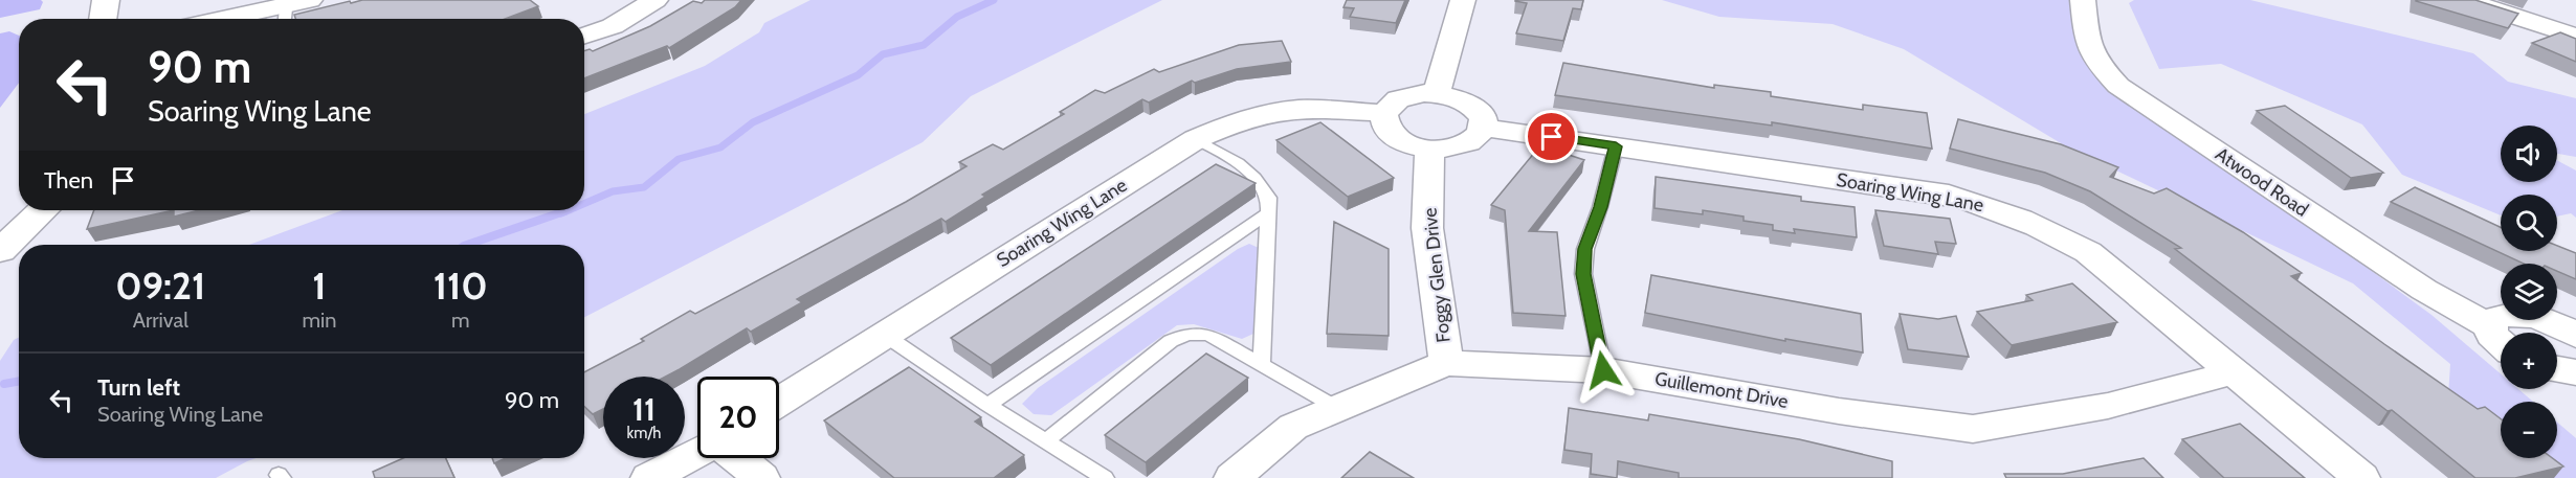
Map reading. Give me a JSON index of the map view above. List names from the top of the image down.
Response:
{
  "streets": {
    "street": [
      "Atwood Road",
      "Soaring Wing Lane",
      "Foggy Glen Drive",
      "Guillemont Drive"
    ]
  },
  "crossings": [
    ["Soaring Wing Lane", "Guillemont Drive"],
    ["Foggy Glen Drive", "Guillemont Drive"]
  ],
  "page": {
    "turn": ["90 m", "Soaring Wing Lane"],
    "map_buttons": ["+", "−"],
    "then": "Then",
    "eta": [
      "09:21",
      "Arrival",
      "1",
      "min",
      "110",
      "m"
    ],
    "list": [
      {
        "name": "Turn left",
        "note": "Soaring Wing Lane",
        "value": "90 m"
      }
    ],
    "speed": "11 km/h",
    "limit": "20"
  }
}
